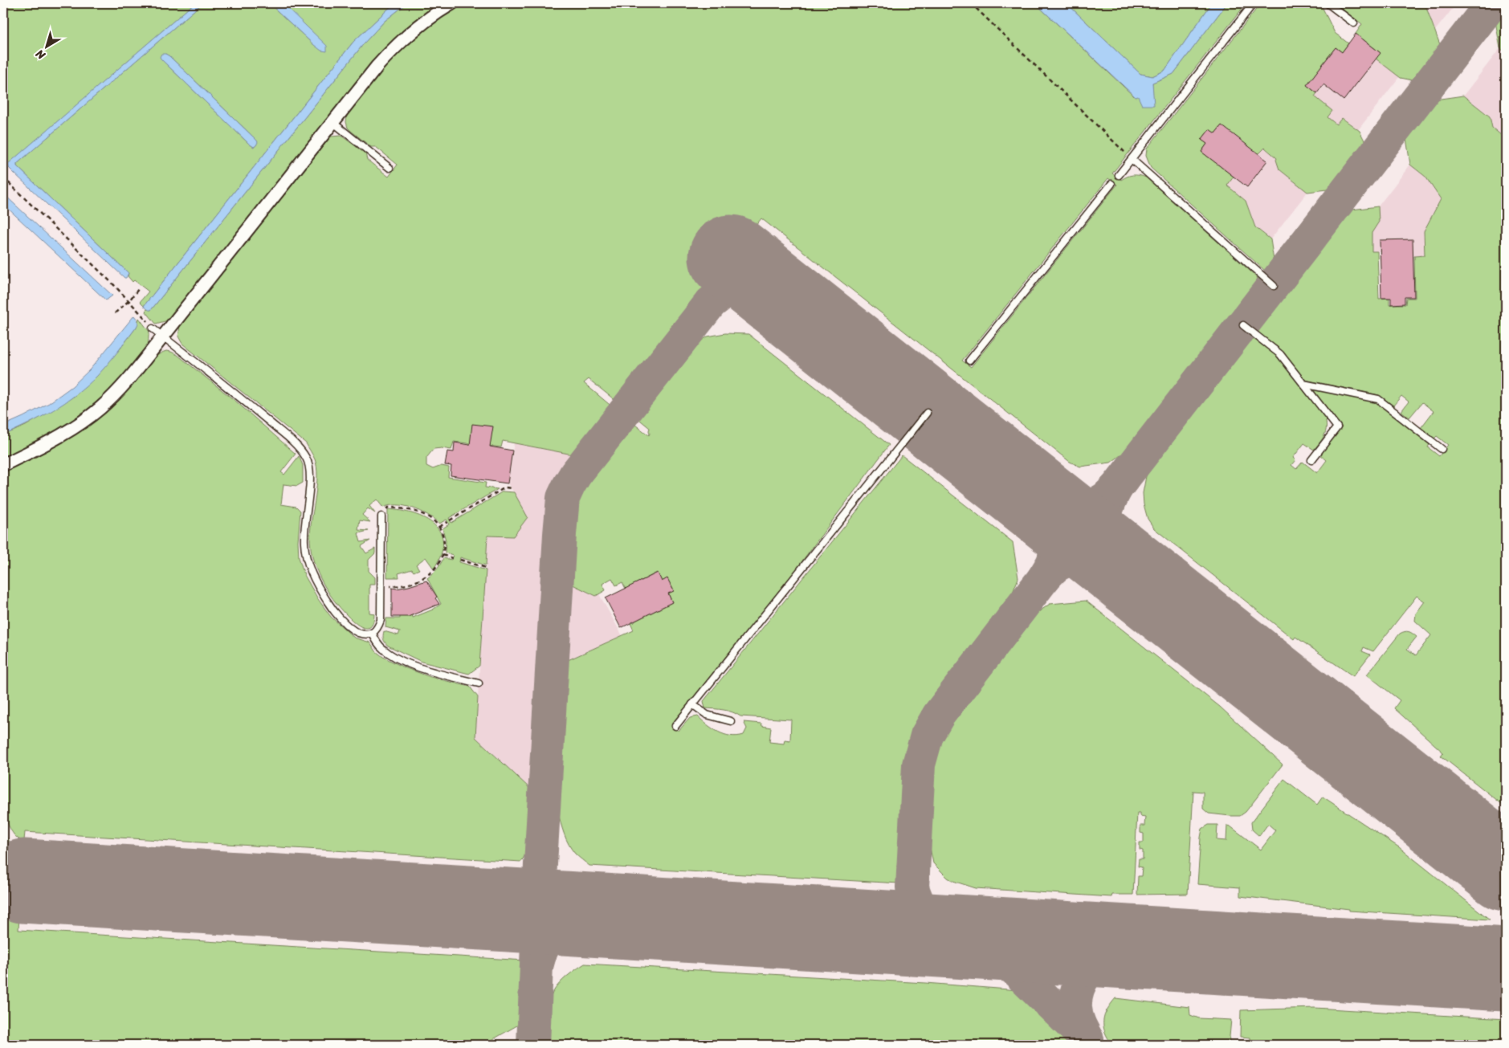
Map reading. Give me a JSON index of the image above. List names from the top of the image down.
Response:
{
  "north": "bottom left"
}
